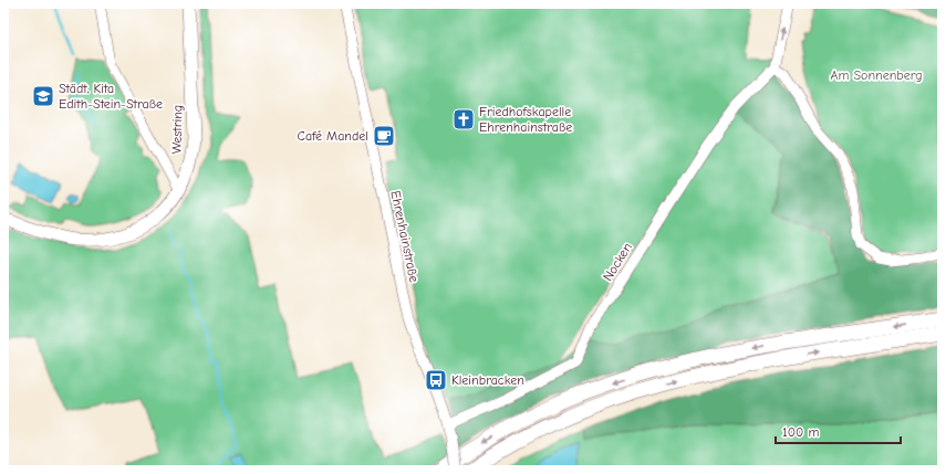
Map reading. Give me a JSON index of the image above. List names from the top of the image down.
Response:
{
  "streets": {
    "main road": ["Westring"],
    "street": ["Ehrenhainstraße", "Nocken"]
  },
  "crossings": [
    ["Ehrenhainstraße", "Nocken"]
  ],
  "parks": ["Am Sonnenberg"],
  "places": {
    "school or university": ["Städt. Kita Edith-Stein-Straße"],
    "church": ["Friedhofskapelle Ehrenhainstraße"],
    "cafe": ["Café Mandel"],
    "bus stop": ["Kleinbracken"]
  },
  "scale_bar": "100 m"
}
